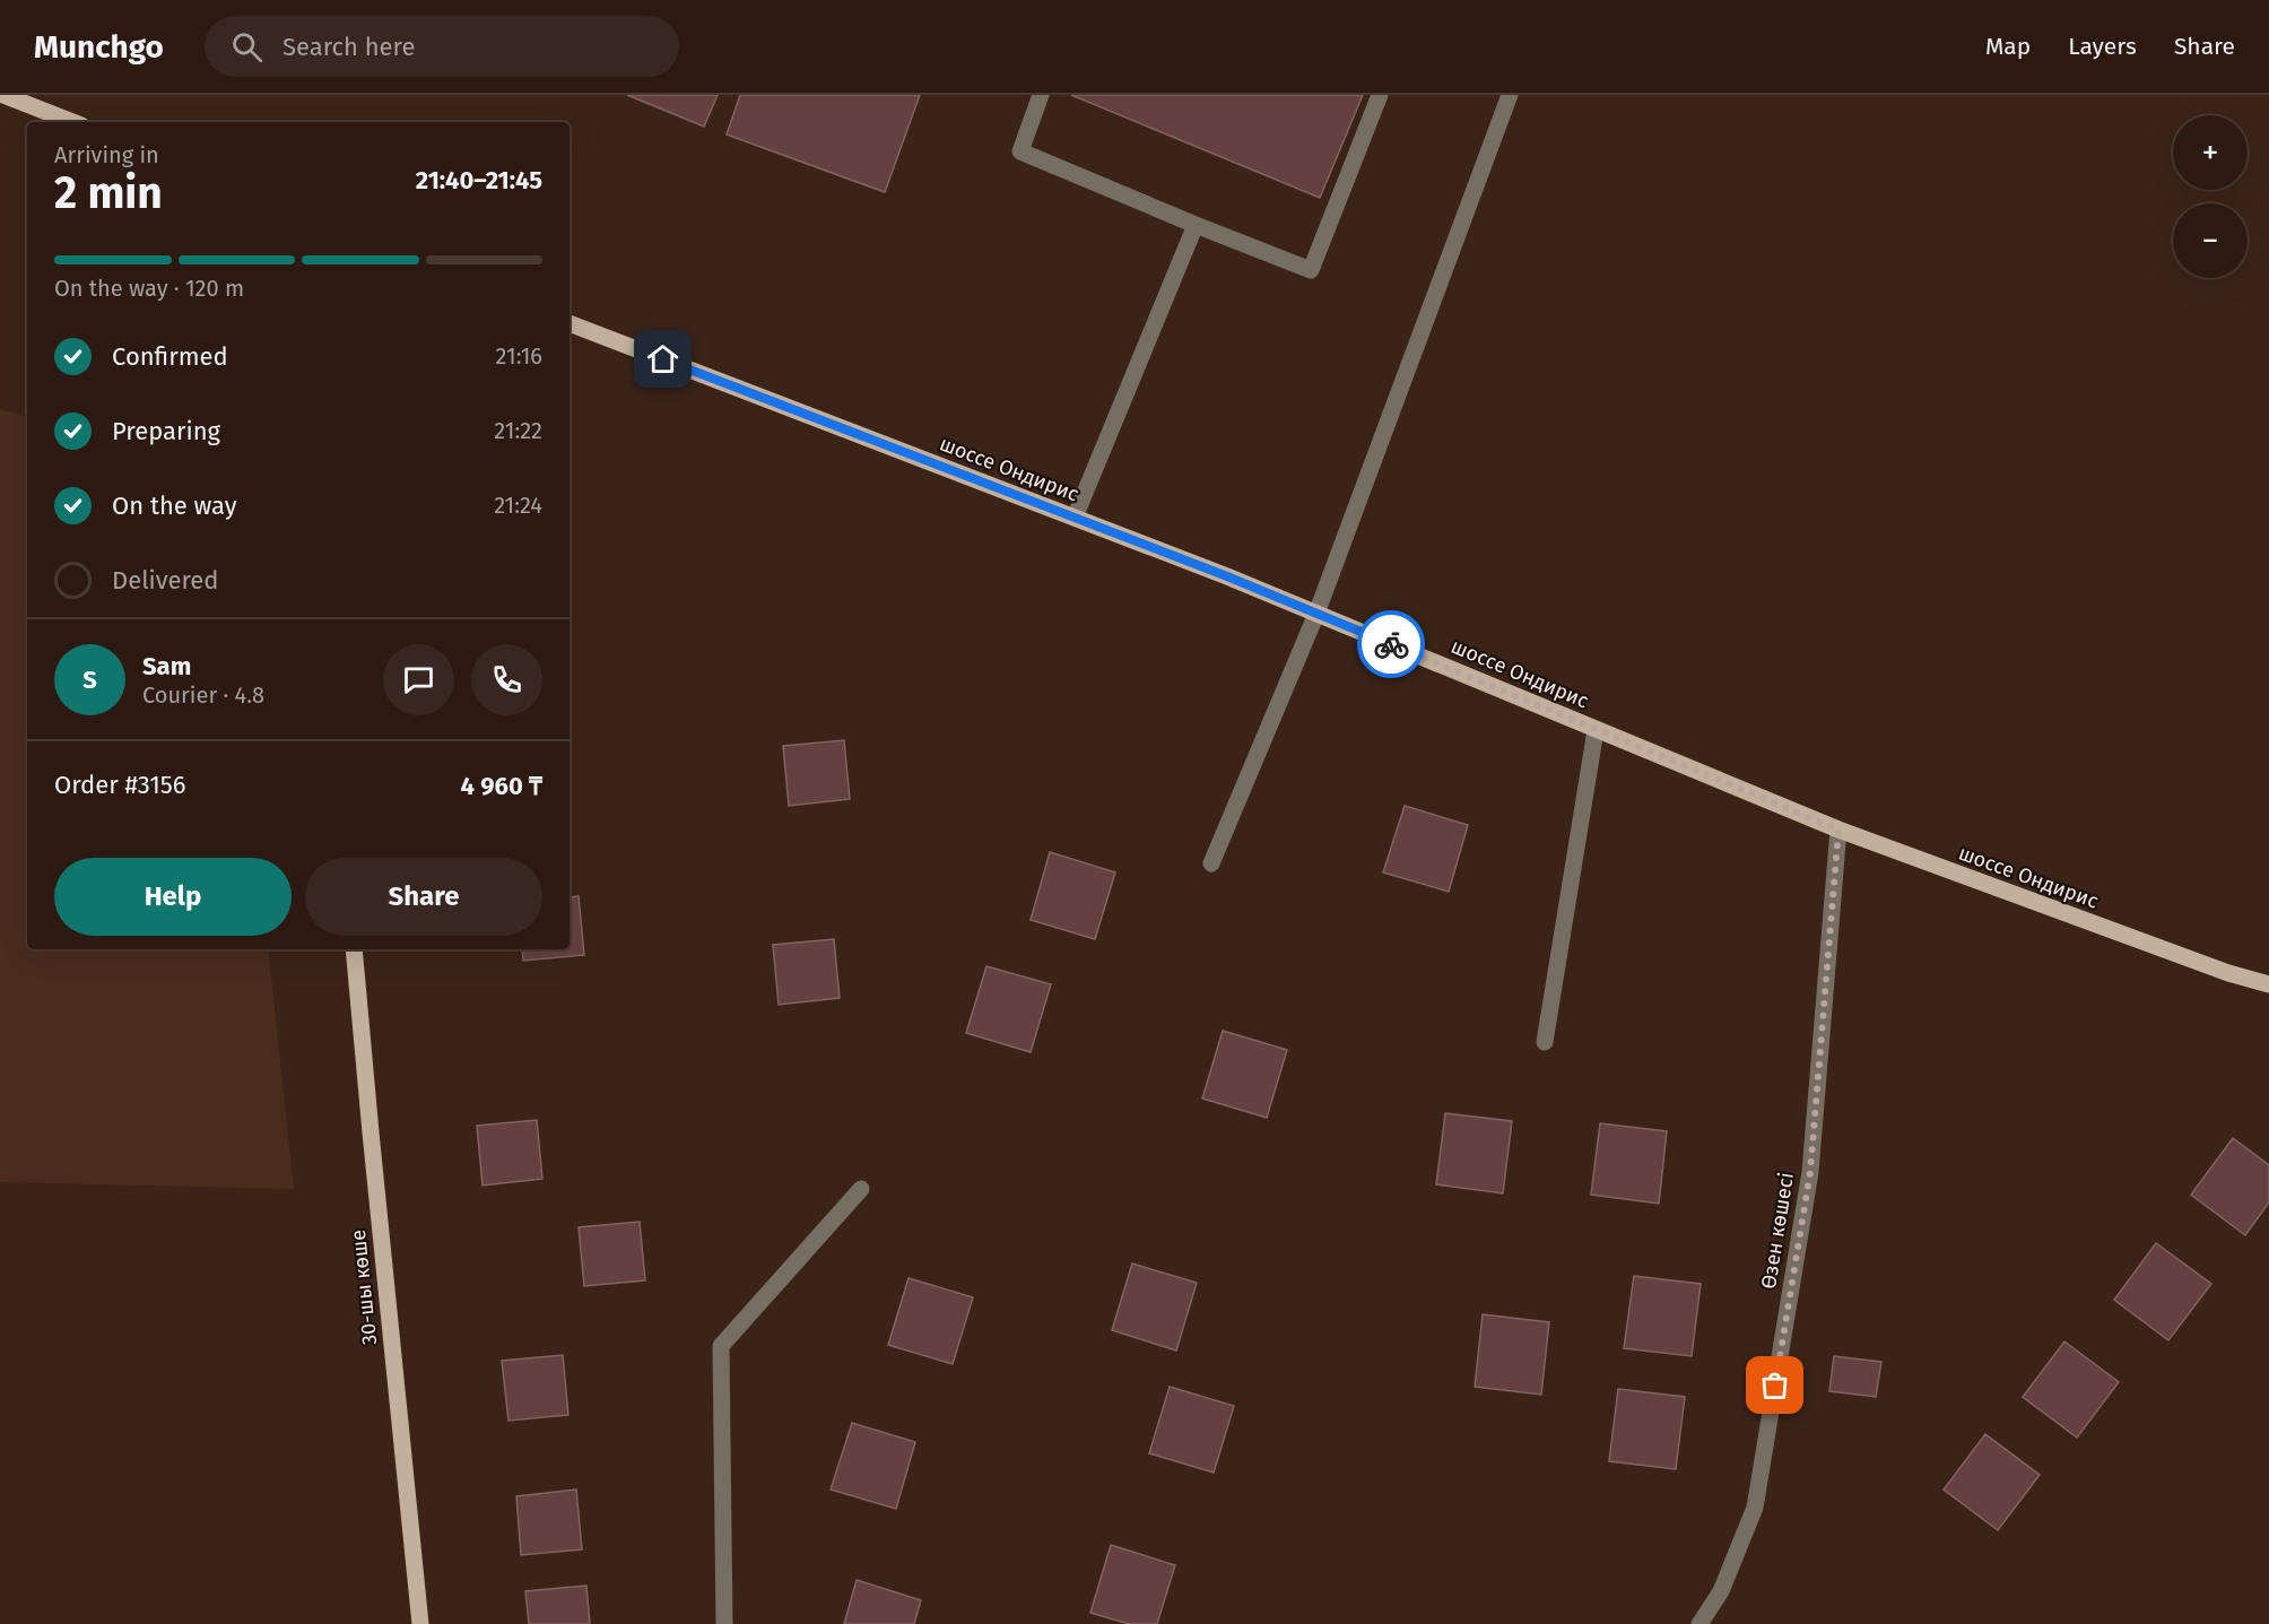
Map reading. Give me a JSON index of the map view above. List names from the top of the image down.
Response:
{
  "streets": {
    "main road": ["шоссе Ондирис", "30-шы көше"],
    "street": ["Өзен көшесі"]
  },
  "crossings": [
    ["шоссе Ондирис", "Өзен көшесі"]
  ],
  "page": {
    "header": "Munchgo",
    "search": "Search here",
    "nav": ["Map", "Layers", "Share"],
    "map_buttons": ["+", "−"],
    "heading": ["2 min", "Arriving in", "21:40–21:45"],
    "panel": [
      "Sam",
      "Courier · 4.8",
      "Order #3156",
      "4 960 ₸"
    ],
    "bar": "On the way · 120 m",
    "list": [
      ["Confirmed", "21:16"],
      ["Preparing", "21:22"],
      ["On the way", "21:24"],
      "Delivered"
    ],
    "round": "S",
    "buttons": ["Help", "Share"]
  }
}
